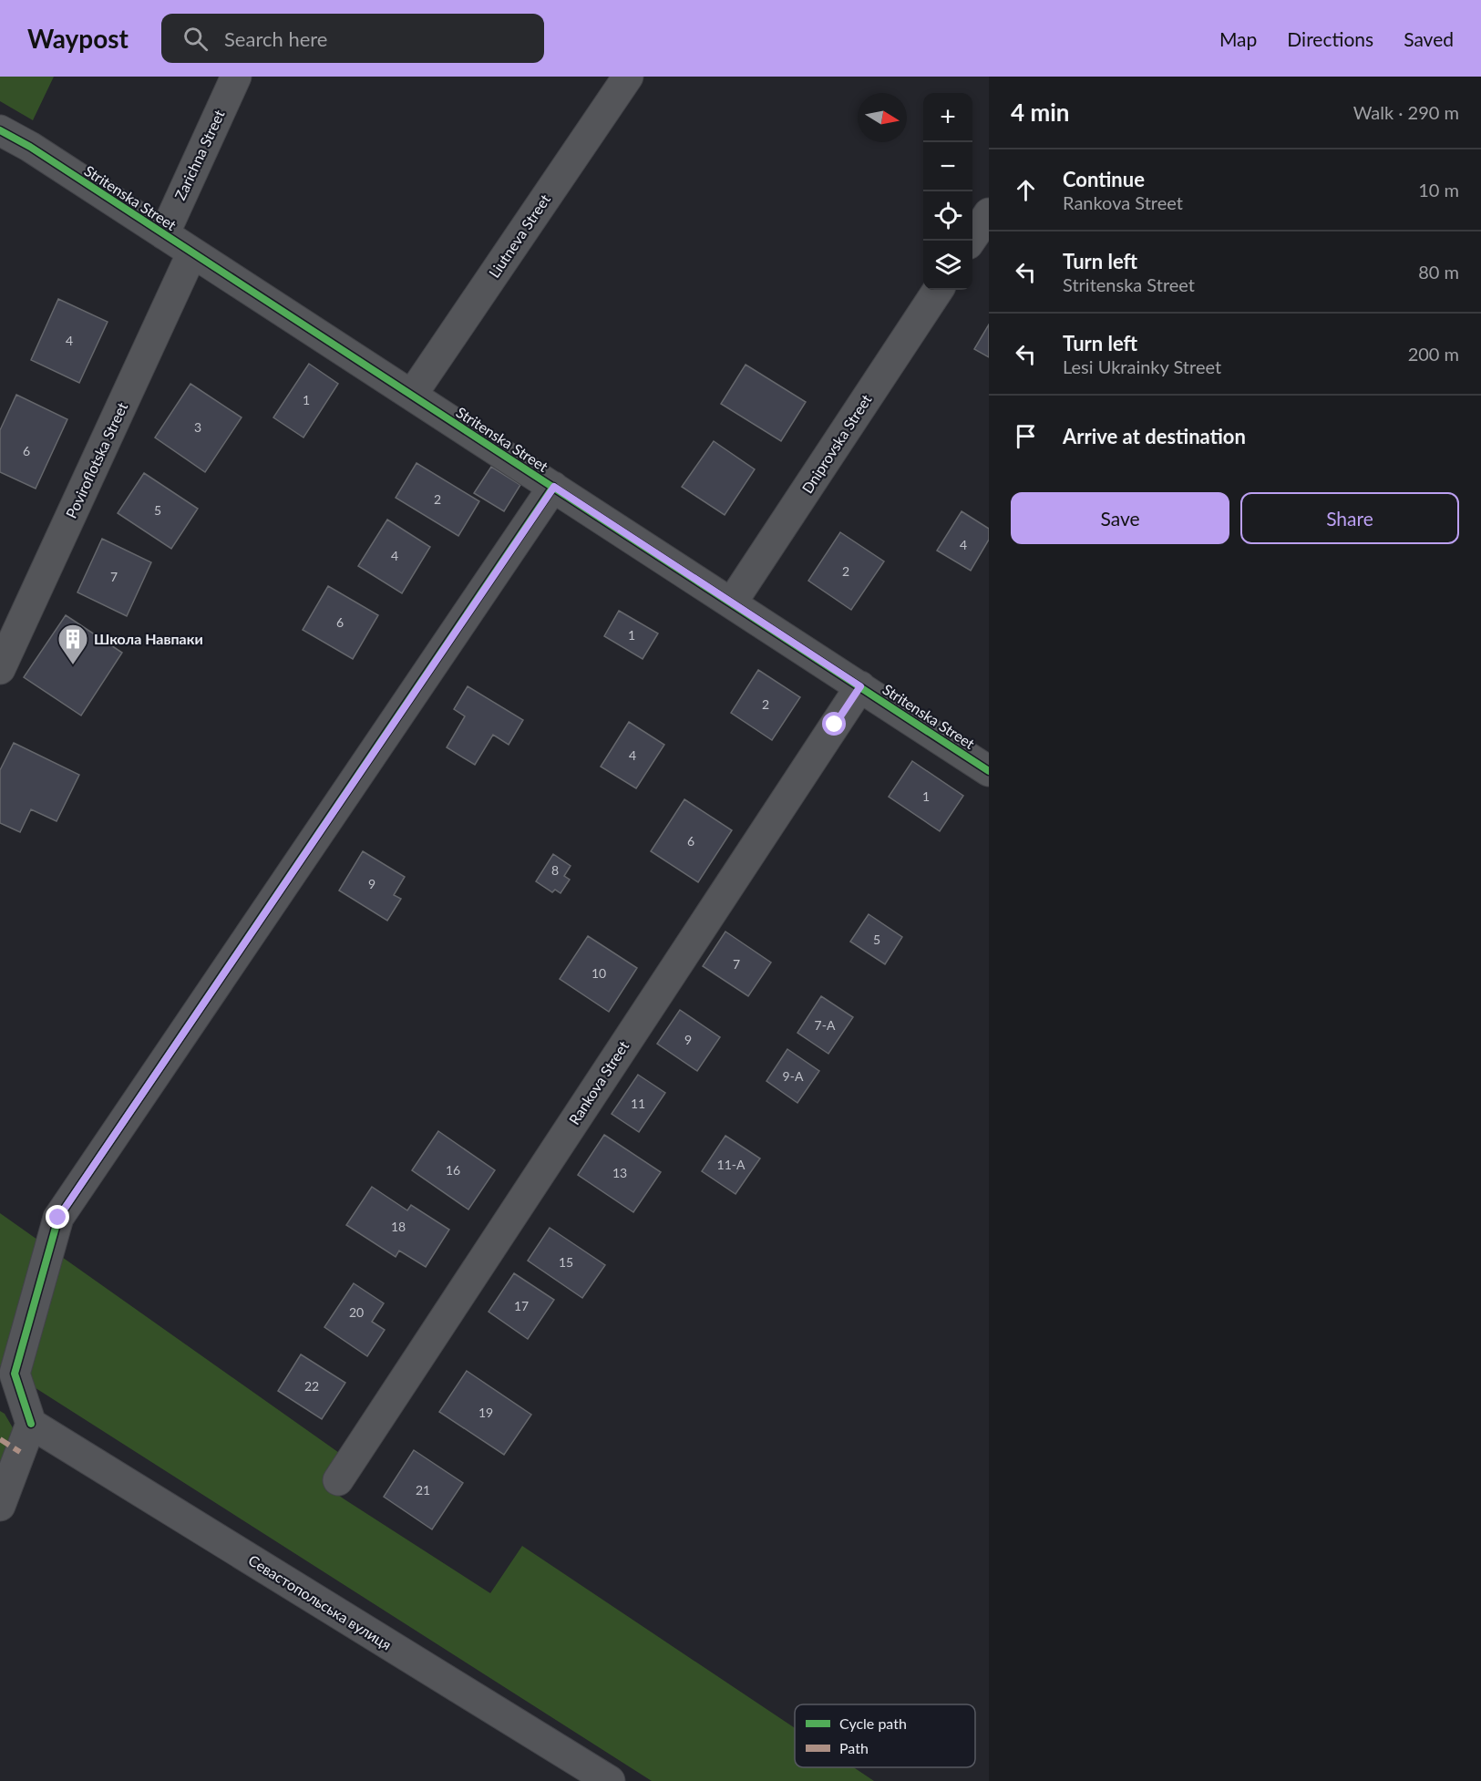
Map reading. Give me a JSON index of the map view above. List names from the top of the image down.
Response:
{
  "streets": {
    "street": [
      "Zarichna Street",
      "Stritenska Street",
      "Liutneva Street",
      "Dniprovska Street",
      "Poviroflotska Street",
      "Rankova Street",
      "Севастопольська вулиця"
    ]
  },
  "crossings": [
    ["Zarichna Street", "Stritenska Street"],
    ["Stritenska Street", "Liutneva Street"],
    ["Stritenska Street", "Dniprovska Street"],
    ["Stritenska Street", "Poviroflotska Street"],
    ["Stritenska Street", "Rankova Street"]
  ],
  "places": {
    "building": ["Школа Навпаки"]
  },
  "house_numbers": [
    "4",
    "1",
    "3",
    "6",
    "2",
    "5",
    "4",
    "4",
    "2",
    "7",
    "6",
    "1",
    "2",
    "4",
    "1",
    "6",
    "8",
    "9",
    "5",
    "7",
    "10",
    "7-А",
    "9",
    "9-А",
    "11",
    "11-А",
    "16",
    "13",
    "18",
    "15",
    "17",
    "20",
    "22",
    "19",
    "21"
  ],
  "legend": ["Cycle path", "Path"],
  "north": "right",
  "page": {
    "header": "Waypost",
    "search": "Search here",
    "nav": ["Map", "Directions", "Saved"],
    "heading": ["4 min", "Walk · 290 m"],
    "map_buttons": ["+", "−"],
    "list": [
      ["Continue", "Rankova Street", "10 m"],
      ["Turn left", "Stritenska Street", "80 m"],
      ["Turn left", "Lesi Ukrainky Street", "200 m"],
      "Arrive at destination"
    ],
    "buttons": ["Save", "Share"]
  }
}
